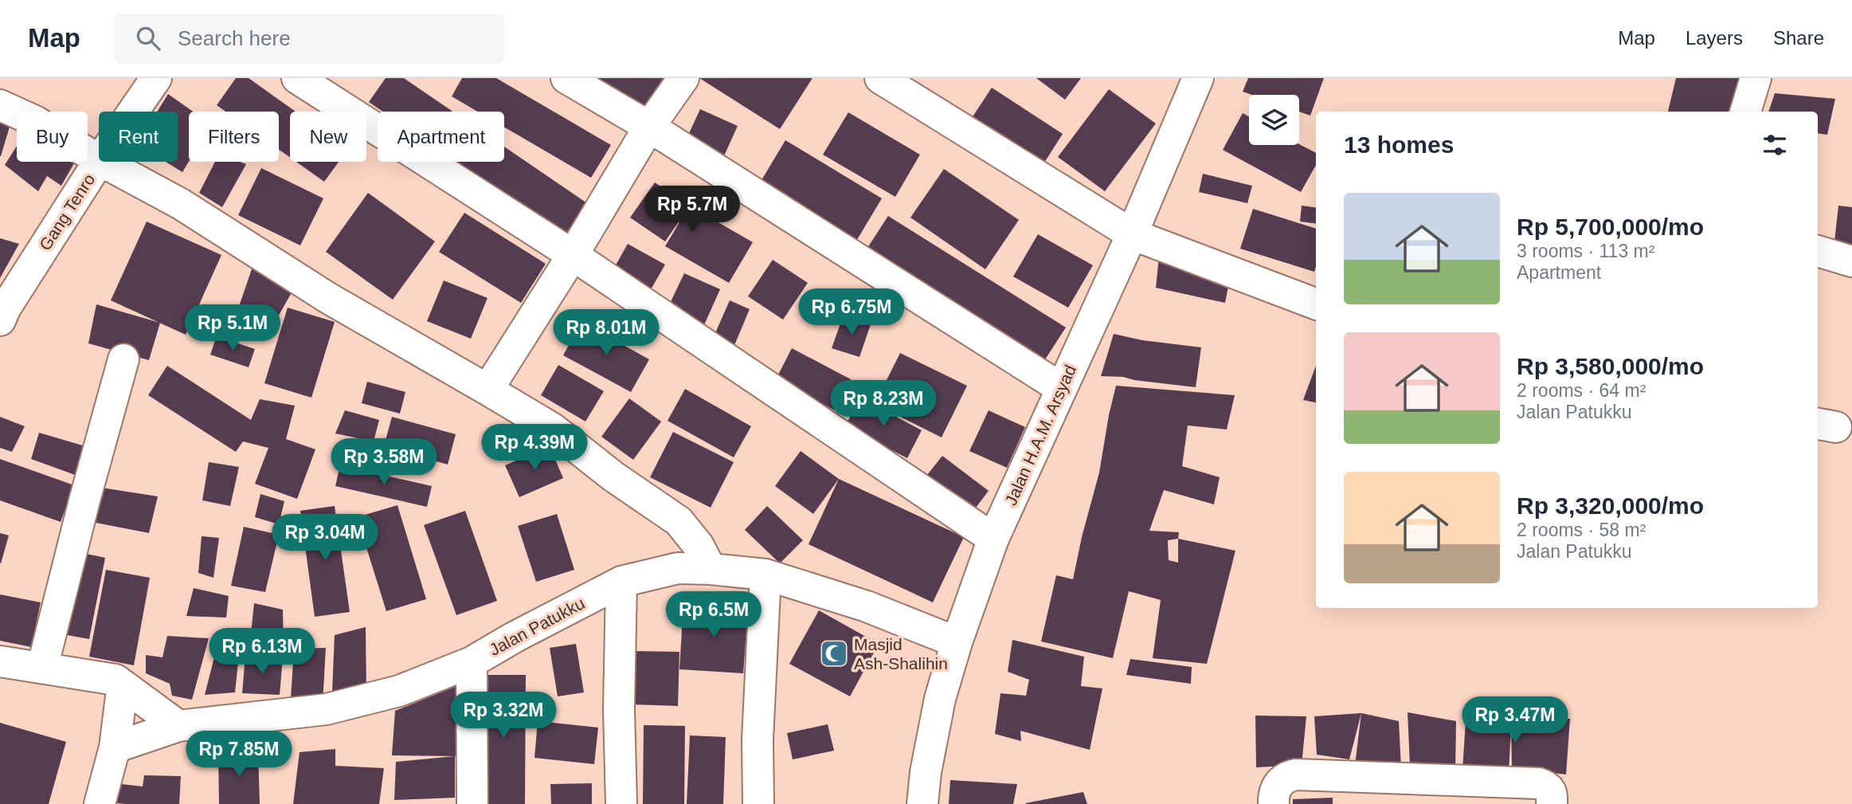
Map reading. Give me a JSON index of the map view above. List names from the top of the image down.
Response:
{
  "streets": {
    "main road": ["Gang Tenro", "Jalan H.A.M. Arsyad", "Jalan Patukku"]
  },
  "crossings": [
    ["Jalan H.A.M. Arsyad", "Jalan Patukku"]
  ],
  "places": {
    "mosque": ["Masjid Ash-Shalihin"]
  },
  "page": {
    "header": "Map",
    "search": "Search here",
    "nav": ["Map", "Layers", "Share"],
    "chip": [
      "Buy",
      "Rent",
      "Filters",
      "New",
      "Apartment"
    ],
    "heading": "13 homes",
    "list": [
      {
        "name": "Rp 5,700,000/mo",
        "note": "3 rooms · 113 m² · Apartment"
      },
      {
        "name": "Rp 3,580,000/mo",
        "note": "2 rooms · 64 m² · Jalan Patukku"
      },
      {
        "name": "Rp 3,320,000/mo",
        "note": "2 rooms · 58 m² · Jalan Patukku"
      }
    ],
    "price": [
      "Rp 5.7M",
      "Rp 6.75M",
      "Rp 5.1M",
      "Rp 8.01M",
      "Rp 8.23M",
      "Rp 4.39M",
      "Rp 3.58M",
      "Rp 3.04M",
      "Rp 6.5M",
      "Rp 6.13M",
      "Rp 3.32M",
      "Rp 3.47M",
      "Rp 7.85M"
    ]
  }
}
